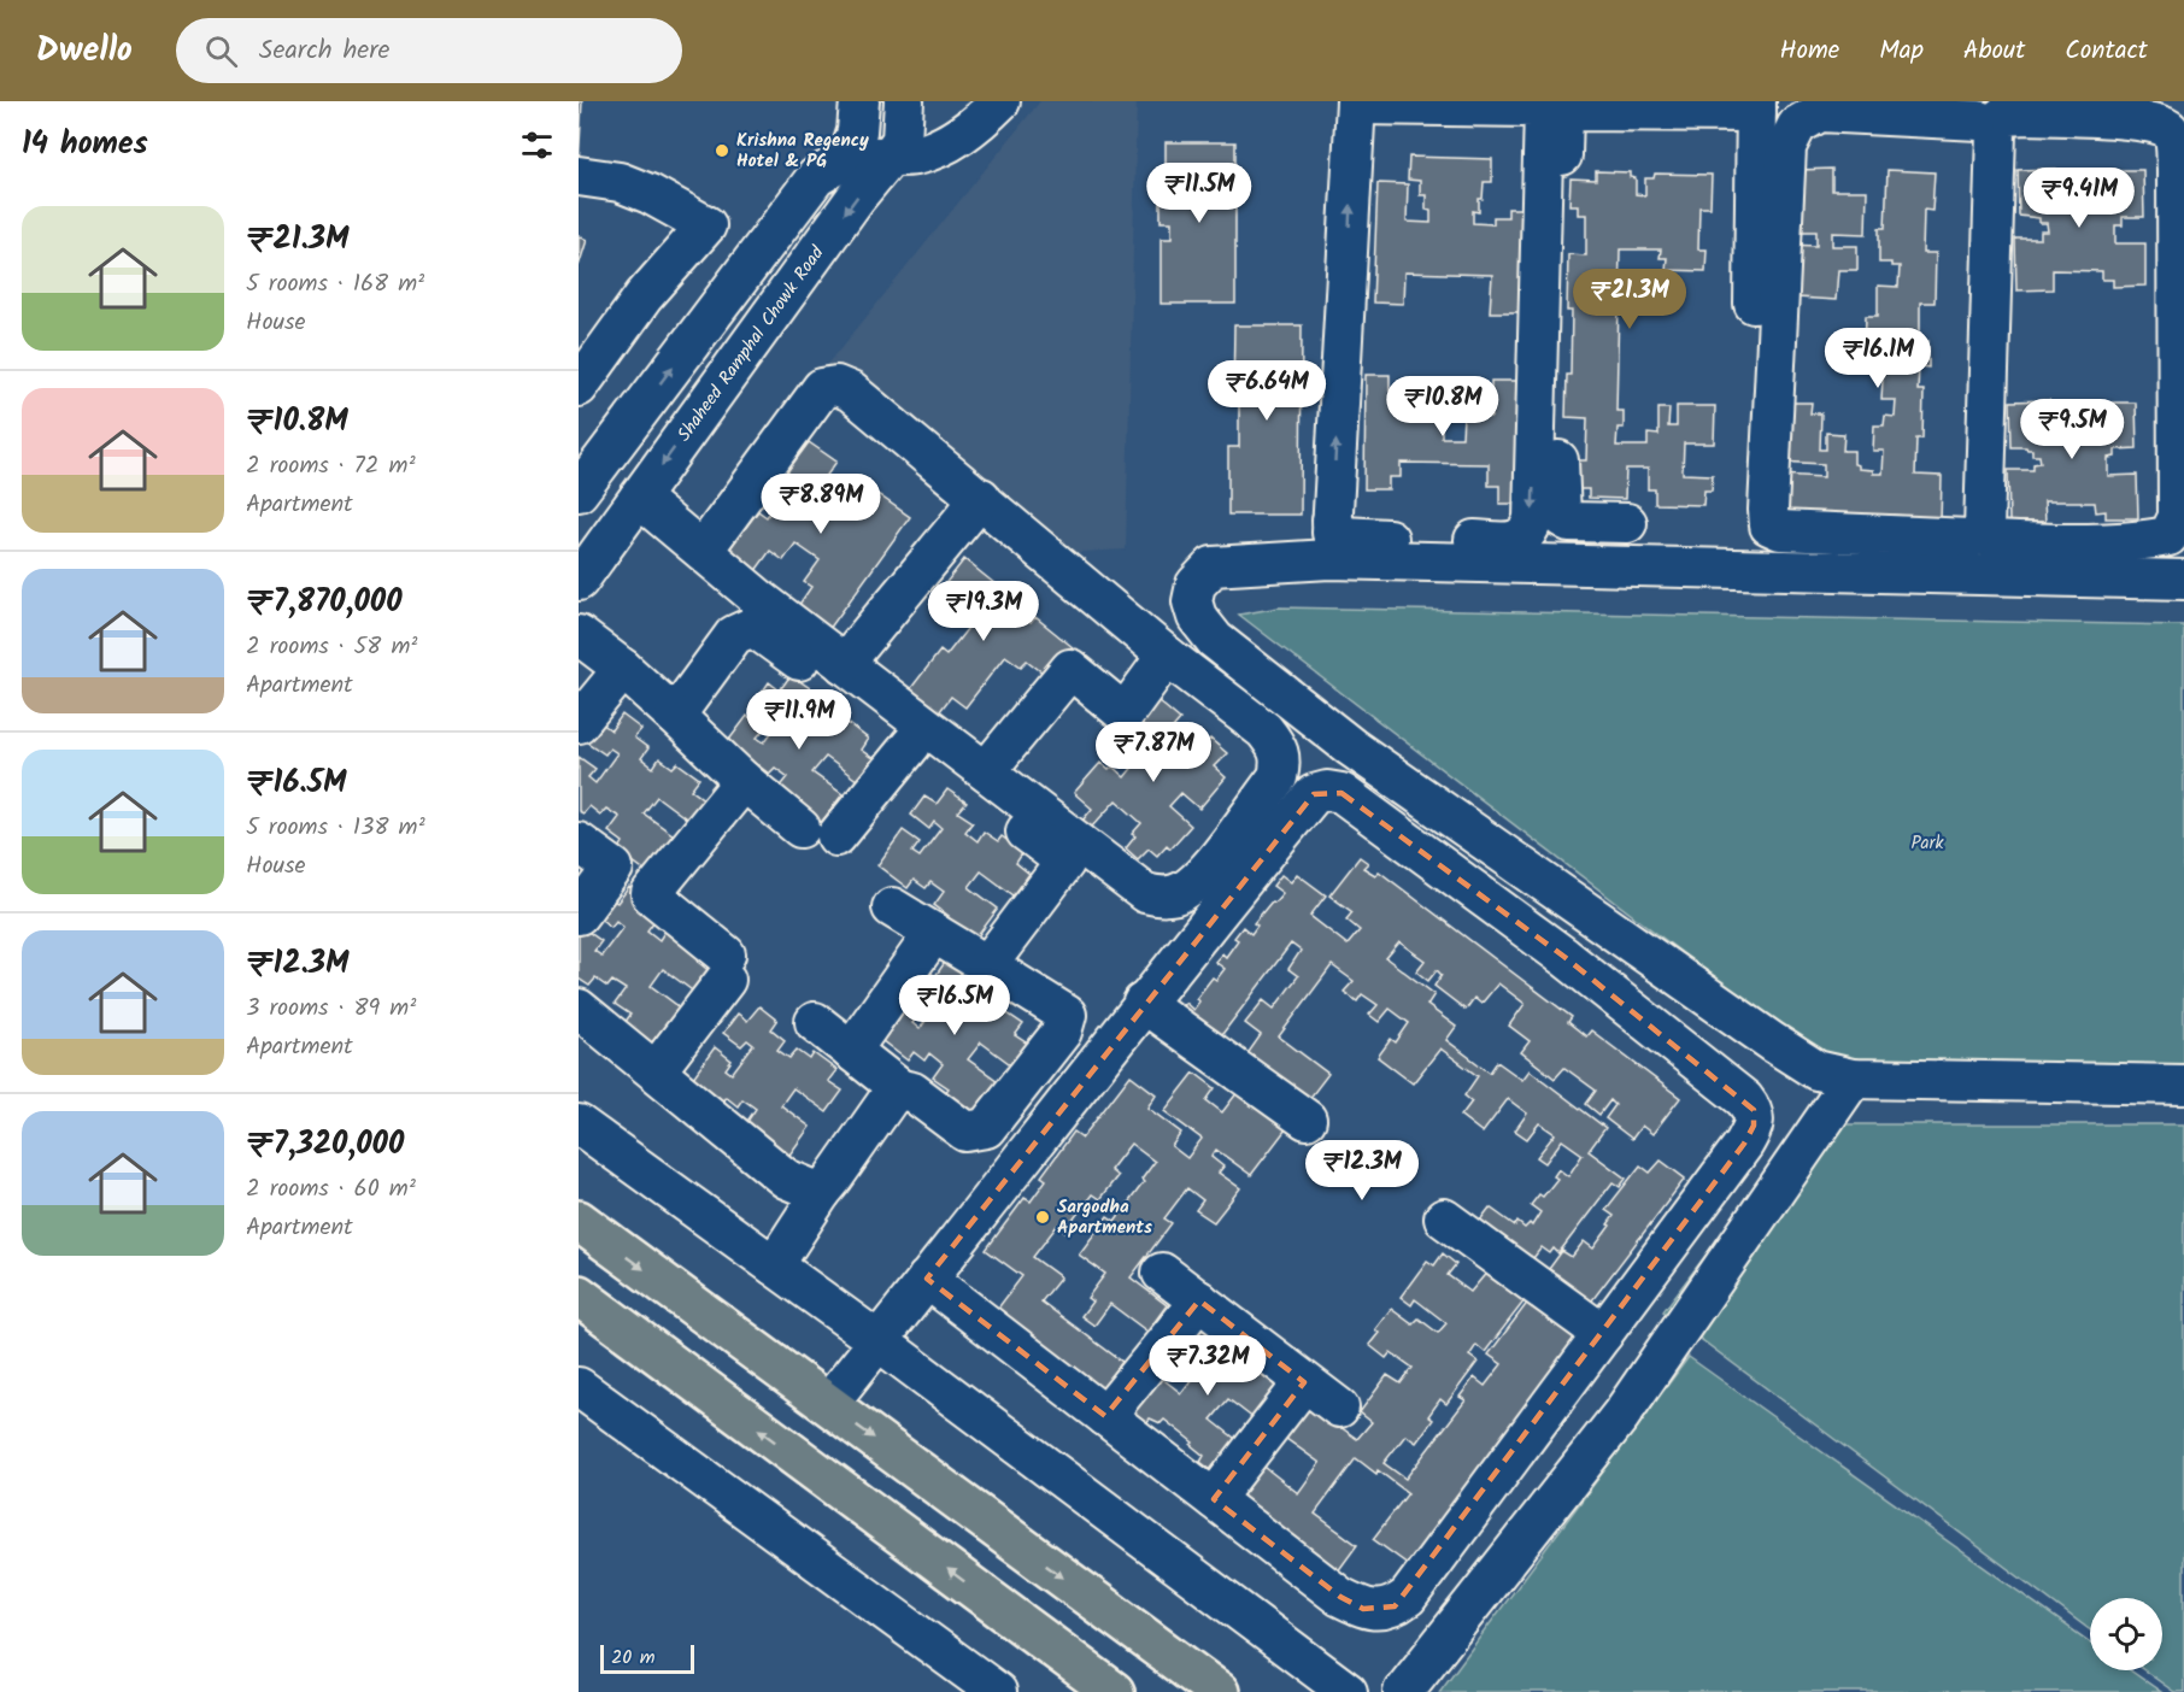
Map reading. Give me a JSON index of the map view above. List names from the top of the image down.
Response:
{
  "streets": {
    "street": ["Shaheed Ramphal Chowk Road"]
  },
  "parks": ["Park"],
  "places": ["Krishna Regency Hotel & PG", "Sargodha Apartments"],
  "scale_bar": "20 m",
  "page": {
    "header": "Dwello",
    "search": "Search here",
    "nav": [
      "Home",
      "Map",
      "About",
      "Contact"
    ],
    "heading": "14 homes",
    "price": [
      "₹11.5M",
      "₹9.41M",
      "₹21.3M",
      "₹16.1M",
      "₹6.64M",
      "₹10.8M",
      "₹9.5M",
      "₹8.89M",
      "₹19.3M",
      "₹11.9M",
      "₹7.87M",
      "₹16.5M",
      "₹12.3M",
      "₹7.32M"
    ],
    "list": [
      {
        "name": "₹21.3M",
        "note": "5 rooms · 168 m² · House"
      },
      {
        "name": "₹10.8M",
        "note": "2 rooms · 72 m² · Apartment"
      },
      {
        "name": "₹7,870,000",
        "note": "2 rooms · 58 m² · Apartment"
      },
      {
        "name": "₹16.5M",
        "note": "5 rooms · 138 m² · House"
      },
      {
        "name": "₹12.3M",
        "note": "3 rooms · 89 m² · Apartment"
      },
      {
        "name": "₹7,320,000",
        "note": "2 rooms · 60 m² · Apartment"
      }
    ],
    "scale": "20 m"
  }
}
